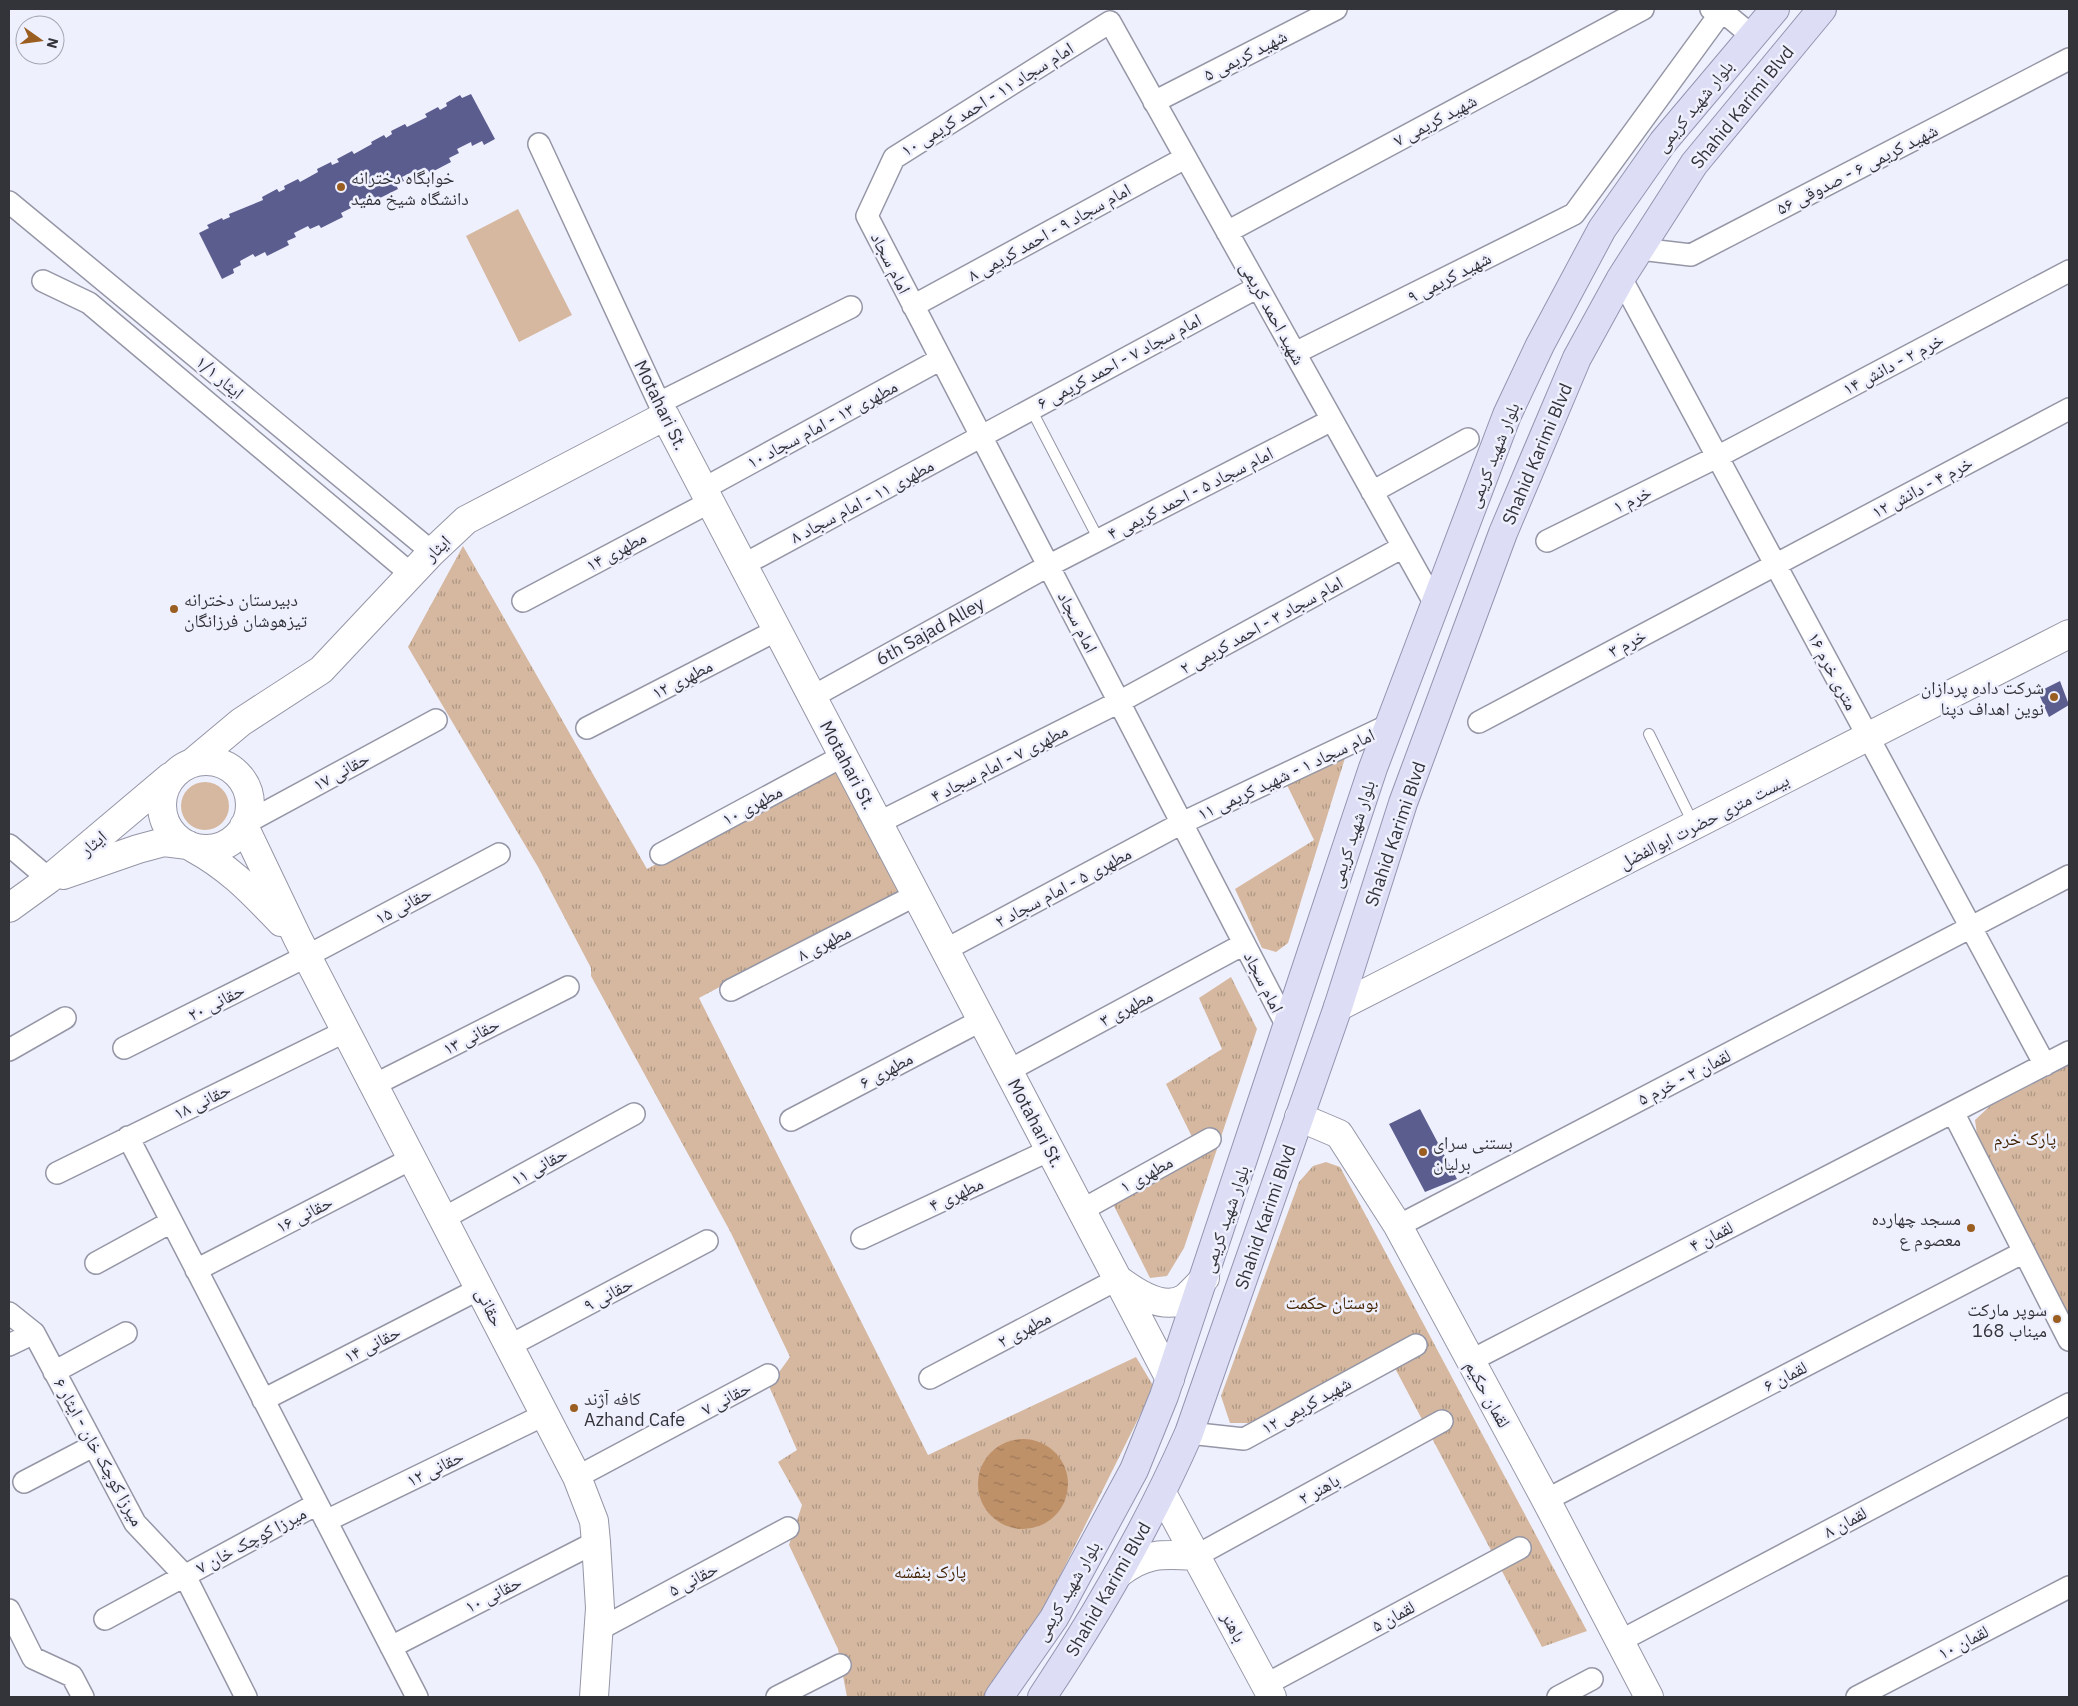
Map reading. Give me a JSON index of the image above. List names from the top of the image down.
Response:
{
  "streets": {
    "main road": [
      "بلوار شهید کریمی",
      "Shahid Karimi Blvd",
      "Motahari St.",
      "ایثار",
      "بیست متری حضرت ابوالفضل",
      "حقانی",
      "لقمان حکیم",
      "باهنر"
    ],
    "street": [
      "شهید کریمی ۵",
      "امام سجاد ۱۱ - احمد کریمی ۱۰",
      "شهید کریمی ۷",
      "شهید کریمی ۶ - صدوقی ۵۶",
      "امام سجاد ۹ - احمد کریمی ۸",
      "امام سجاد",
      "شهید کریمی ۹",
      "شهید احمد کریمی",
      "امام سجاد ۷ - احمد کریمی ۶",
      "خرم ۲ - دانش ۱۴",
      "ایثار ۱/۱",
      "مطهری ۱۳ - امام سجاد ۱۰",
      "خرم ۴ - دانش ۱۲",
      "امام سجاد ۵ - احمد کریمی ۴",
      "خرم ۱",
      "مطهری ۱۱ - امام سجاد ۸",
      "مطهری ۱۴",
      "امام سجاد ۳ - احمد کریمی ۲",
      "6th Sajad Alley",
      "خرم ۳",
      "۱۶ متری خرم",
      "مطهری ۱۲",
      "مطهری ۷ - امام سجاد ۴",
      "حقانی ۱۷",
      "امام سجاد ۱ - شهید کریمی ۱۱",
      "مطهری ۱۰",
      "مطهری ۵ - امام سجاد ۲",
      "حقانی ۱۵",
      "مطهری ۸",
      "حقانی ۲۰",
      "مطهری ۳",
      "حقانی ۱۳",
      "مطهری ۶",
      "لقمان ۲ - خرم ۵",
      "حقانی ۱۸",
      "حقانی ۱۱",
      "مطهری ۱",
      "مطهری ۴",
      "حقانی ۱۶",
      "لقمان ۴",
      "حقانی ۹",
      "مطهری ۲",
      "حقانی ۱۴",
      "لقمان ۶",
      "حقانی ۷",
      "شهید کریمی ۱۲",
      "میرزا کوچک خان - ایثار ۶",
      "حقانی ۱۲",
      "باهنر ۲",
      "لقمان ۸",
      "میرزا کوچک خان ۷",
      "حقانی ۵",
      "حقانی ۱۰",
      "لقمان ۵",
      "لقمان ۱۰"
    ]
  },
  "crossings": [
    ["شهید کریمی ۵", "شهید احمد کریمی"],
    ["امام سجاد ۱۱ - احمد کریمی ۱۰", "امام سجاد"],
    ["امام سجاد ۱۱ - احمد کریمی ۱۰", "شهید احمد کریمی"],
    ["بلوار شهید کریمی", "امام سجاد"],
    ["بلوار شهید کریمی", "شهید احمد کریمی"],
    ["بلوار شهید کریمی", "Motahari St."],
    ["بلوار شهید کریمی", "امام سجاد ۱ - شهید کریمی ۱۱"],
    ["Shahid Karimi Blvd", "شهید کریمی ۶ - صدوقی ۵۶"],
    ["Shahid Karimi Blvd", "۱۶ متری خرم"],
    ["Shahid Karimi Blvd", "بیست متری حضرت ابوالفضل"],
    ["Shahid Karimi Blvd", "لقمان حکیم"],
    ["Shahid Karimi Blvd", "شهید کریمی ۱۲"],
    ["Shahid Karimi Blvd", "باهنر"],
    ["شهید کریمی ۷", "شهید احمد کریمی"],
    ["امام سجاد ۹ - احمد کریمی ۸", "امام سجاد"],
    ["امام سجاد ۹ - احمد کریمی ۸", "شهید احمد کریمی"],
    ["امام سجاد", "امام سجاد ۷ - احمد کریمی ۶"],
    ["امام سجاد", "مطهری ۱۳ - امام سجاد ۱۰"],
    ["امام سجاد", "امام سجاد ۵ - احمد کریمی ۴"],
    ["امام سجاد", "مطهری ۱۱ - امام سجاد ۸"],
    ["امام سجاد", "امام سجاد ۳ - احمد کریمی ۲"],
    ["امام سجاد", "6th Sajad Alley"],
    ["امام سجاد", "مطهری ۷ - امام سجاد ۴"],
    ["امام سجاد", "امام سجاد ۱ - شهید کریمی ۱۱"],
    ["امام سجاد", "مطهری ۵ - امام سجاد ۲"],
    ["امام سجاد", "مطهری ۳"],
    ["شهید کریمی ۹", "شهید احمد کریمی"],
    ["شهید احمد کریمی", "امام سجاد ۷ - احمد کریمی ۶"],
    ["شهید احمد کریمی", "امام سجاد ۵ - احمد کریمی ۴"],
    ["شهید احمد کریمی", "امام سجاد ۳ - احمد کریمی ۲"],
    ["امام سجاد ۷ - احمد کریمی ۶", "مطهری ۱۱ - امام سجاد ۸"],
    ["خرم ۲ - دانش ۱۴", "خرم ۱"],
    ["خرم ۲ - دانش ۱۴", "۱۶ متری خرم"],
    ["ایثار ۱/۱", "ایثار"],
    ["Motahari St.", "مطهری ۱۳ - امام سجاد ۱۰"],
    ["Motahari St.", "مطهری ۱۱ - امام سجاد ۸"],
    ["Motahari St.", "ایثار"],
    ["Motahari St.", "مطهری ۱۴"],
    ["Motahari St.", "6th Sajad Alley"],
    ["Motahari St.", "مطهری ۱۲"],
    ["Motahari St.", "مطهری ۷ - امام سجاد ۴"],
    ["Motahari St.", "مطهری ۱۰"],
    ["Motahari St.", "مطهری ۵ - امام سجاد ۲"],
    ["Motahari St.", "مطهری ۸"],
    ["Motahari St.", "مطهری ۳"],
    ["Motahari St.", "مطهری ۶"],
    ["Motahari St.", "مطهری ۱"],
    ["Motahari St.", "مطهری ۴"],
    ["Motahari St.", "مطهری ۲"],
    ["مطهری ۱۳ - امام سجاد ۱۰", "مطهری ۱۴"],
    ["خرم ۴ - دانش ۱۲", "خرم ۳"],
    ["خرم ۴ - دانش ۱۲", "۱۶ متری خرم"],
    ["امام سجاد ۵ - احمد کریمی ۴", "6th Sajad Alley"],
    ["خرم ۱", "۱۶ متری خرم"],
    ["ایثار", "حقانی ۱۷"],
    ["امام سجاد ۳ - احمد کریمی ۲", "مطهری ۷ - امام سجاد ۴"],
    ["خرم ۳", "۱۶ متری خرم"],
    ["۱۶ متری خرم", "بیست متری حضرت ابوالفضل"],
    ["۱۶ متری خرم", "لقمان ۲ - خرم ۵"],
    ["۱۶ متری خرم", "لقمان ۴"],
    ["امام سجاد ۱ - شهید کریمی ۱۱", "مطهری ۵ - امام سجاد ۲"],
    ["حقانی ۱۵", "حقانی ۲۰"],
    ["حقانی ۱۵", "حقانی"],
    ["حقانی ۲۰", "حقانی"],
    ["حقانی ۱۳", "حقانی"],
    ["لقمان ۲ - خرم ۵", "لقمان حکیم"],
    ["حقانی ۱۸", "حقانی"],
    ["حقانی ۱۱", "حقانی"],
    ["حقانی ۱۶", "حقانی"],
    ["لقمان ۴", "لقمان حکیم"],
    ["حقانی ۹", "حقانی"],
    ["حقانی", "حقانی ۱۴"],
    ["حقانی", "حقانی ۷"],
    ["حقانی", "حقانی ۱۲"],
    ["حقانی", "حقانی ۵"],
    ["حقانی", "حقانی ۱۰"],
    ["لقمان ۶", "لقمان حکیم"],
    ["لقمان حکیم", "لقمان ۸"],
    ["میرزا کوچک خان - ایثار ۶", "میرزا کوچک خان ۷"],
    ["حقانی ۱۲", "میرزا کوچک خان ۷"],
    ["باهنر ۲", "باهنر"],
    ["لقمان ۵", "باهنر"]
  ],
  "parks": ["پارک خرم", "بوستان حکمت", "پارک بنفشه"],
  "places": [
    "خوابگاه دخترانه دانشگاه شیخ مفید",
    "دبیرستان دخترانه تیزهوشان فرزانگان",
    "شرکت داده پردازان نوین اهداف دپنا",
    "بستنی سرای برلیان",
    "مسجد چهارده معصوم ع",
    "سوپر مارکت میناب 168",
    "کافه آژند Azhand Cafe"
  ],
  "north": "right"
}
